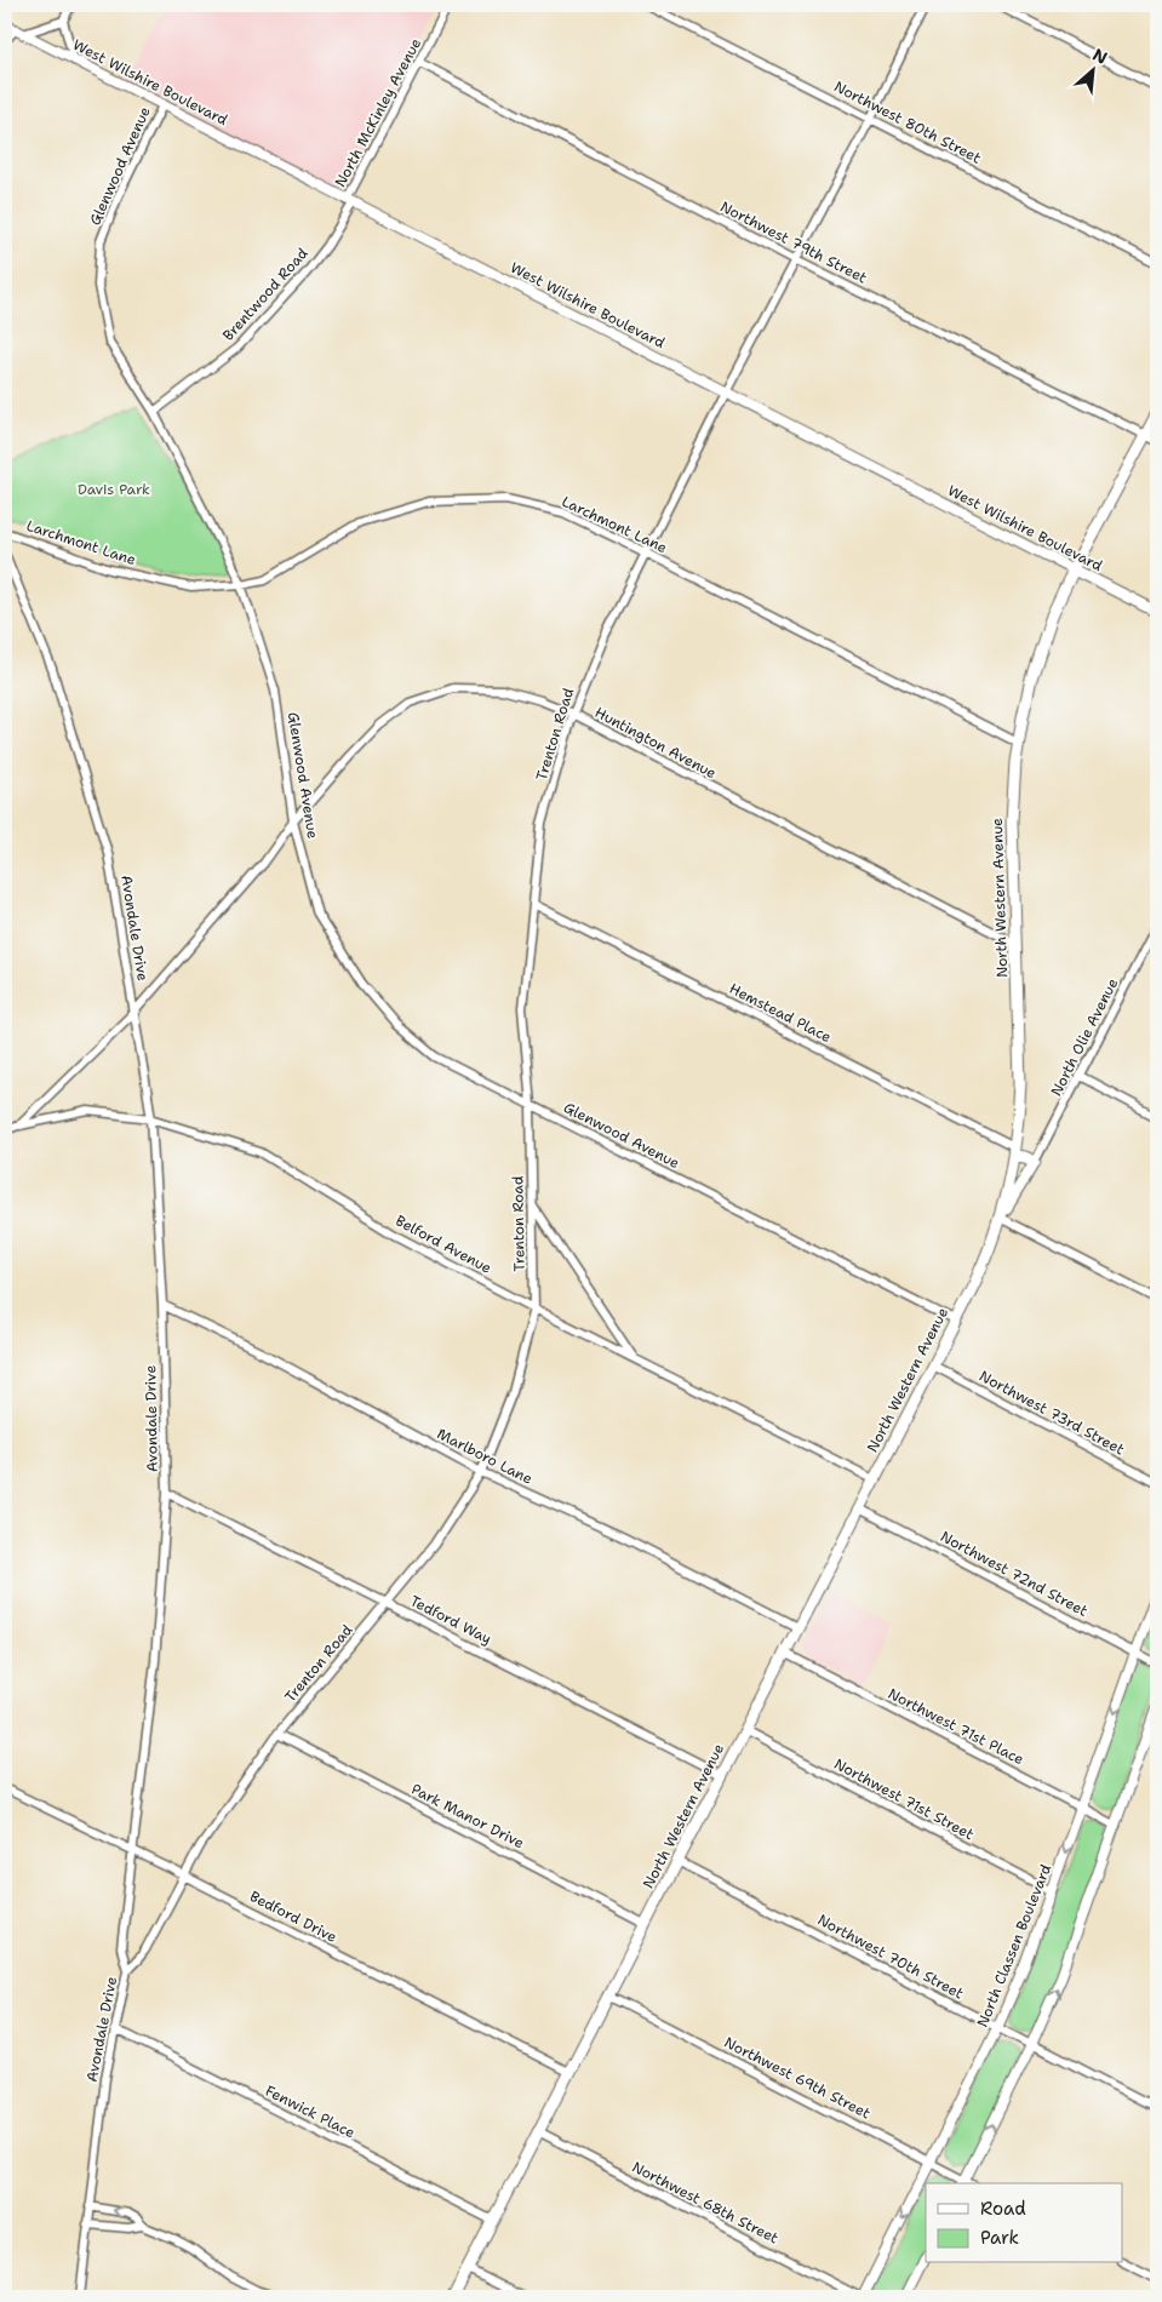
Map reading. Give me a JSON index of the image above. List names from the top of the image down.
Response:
{
  "streets": {
    "main road": ["West Wilshire Boulevard", "North Western Avenue"],
    "street": [
      "North McKinley Avenue",
      "Northwest 80th Street",
      "Glenwood Avenue",
      "Northwest 79th Street",
      "Brentwood Road",
      "Larchmont Lane",
      "Trenton Road",
      "Huntington Avenue",
      "Avondale Drive",
      "Hemstead Place",
      "North Olie Avenue",
      "Belford Avenue",
      "Northwest 73rd Street",
      "Marlboro Lane",
      "Northwest 72nd Street",
      "Tedford Way",
      "Northwest 71st Place",
      "Northwest 71st Street",
      "Park Manor Drive",
      "Bedford Drive",
      "North Classen Boulevard",
      "Northwest 70th Street",
      "Northwest 69th Street",
      "Fenwick Place",
      "Northwest 68th Street"
    ]
  },
  "crossings": [
    ["West Wilshire Boulevard", "North McKinley Avenue"],
    ["West Wilshire Boulevard", "Glenwood Avenue"],
    ["West Wilshire Boulevard", "Brentwood Road"],
    ["West Wilshire Boulevard", "Trenton Road"],
    ["West Wilshire Boulevard", "North Western Avenue"],
    ["North McKinley Avenue", "Northwest 79th Street"],
    ["North McKinley Avenue", "Brentwood Road"],
    ["Northwest 80th Street", "Trenton Road"],
    ["Glenwood Avenue", "Brentwood Road"],
    ["Glenwood Avenue", "Larchmont Lane"],
    ["Glenwood Avenue", "Trenton Road"],
    ["Glenwood Avenue", "Huntington Avenue"],
    ["Glenwood Avenue", "North Western Avenue"],
    ["Northwest 79th Street", "Trenton Road"],
    ["Northwest 79th Street", "North Western Avenue"],
    ["Larchmont Lane", "Trenton Road"],
    ["Larchmont Lane", "North Western Avenue"],
    ["Trenton Road", "Huntington Avenue"],
    ["Trenton Road", "Avondale Drive"],
    ["Trenton Road", "Hemstead Place"],
    ["Trenton Road", "Belford Avenue"],
    ["Trenton Road", "Marlboro Lane"],
    ["Trenton Road", "Tedford Way"],
    ["Trenton Road", "Park Manor Drive"],
    ["Trenton Road", "Bedford Drive"],
    ["Huntington Avenue", "North Western Avenue"],
    ["Huntington Avenue", "Avondale Drive"],
    ["Huntington Avenue", "Belford Avenue"],
    ["North Western Avenue", "Hemstead Place"],
    ["North Western Avenue", "Belford Avenue"],
    ["North Western Avenue", "Northwest 73rd Street"],
    ["North Western Avenue", "Marlboro Lane"],
    ["North Western Avenue", "Northwest 72nd Street"],
    ["North Western Avenue", "Tedford Way"],
    ["North Western Avenue", "Northwest 71st Place"],
    ["North Western Avenue", "Northwest 71st Street"],
    ["North Western Avenue", "Park Manor Drive"],
    ["North Western Avenue", "Bedford Drive"],
    ["North Western Avenue", "Northwest 70th Street"],
    ["North Western Avenue", "Northwest 69th Street"],
    ["North Western Avenue", "Fenwick Place"],
    ["North Western Avenue", "Northwest 68th Street"],
    ["Avondale Drive", "Belford Avenue"],
    ["Avondale Drive", "Marlboro Lane"],
    ["Avondale Drive", "Tedford Way"],
    ["Avondale Drive", "Bedford Drive"],
    ["Avondale Drive", "Fenwick Place"],
    ["Northwest 72nd Street", "North Classen Boulevard"],
    ["Northwest 71st Place", "North Classen Boulevard"],
    ["Northwest 71st Street", "North Classen Boulevard"],
    ["North Classen Boulevard", "Northwest 70th Street"],
    ["North Classen Boulevard", "Northwest 69th Street"],
    ["North Classen Boulevard", "Northwest 68th Street"]
  ],
  "parks": ["Davis Park"],
  "legend": ["Road", "Park"],
  "north": "top right"
}
